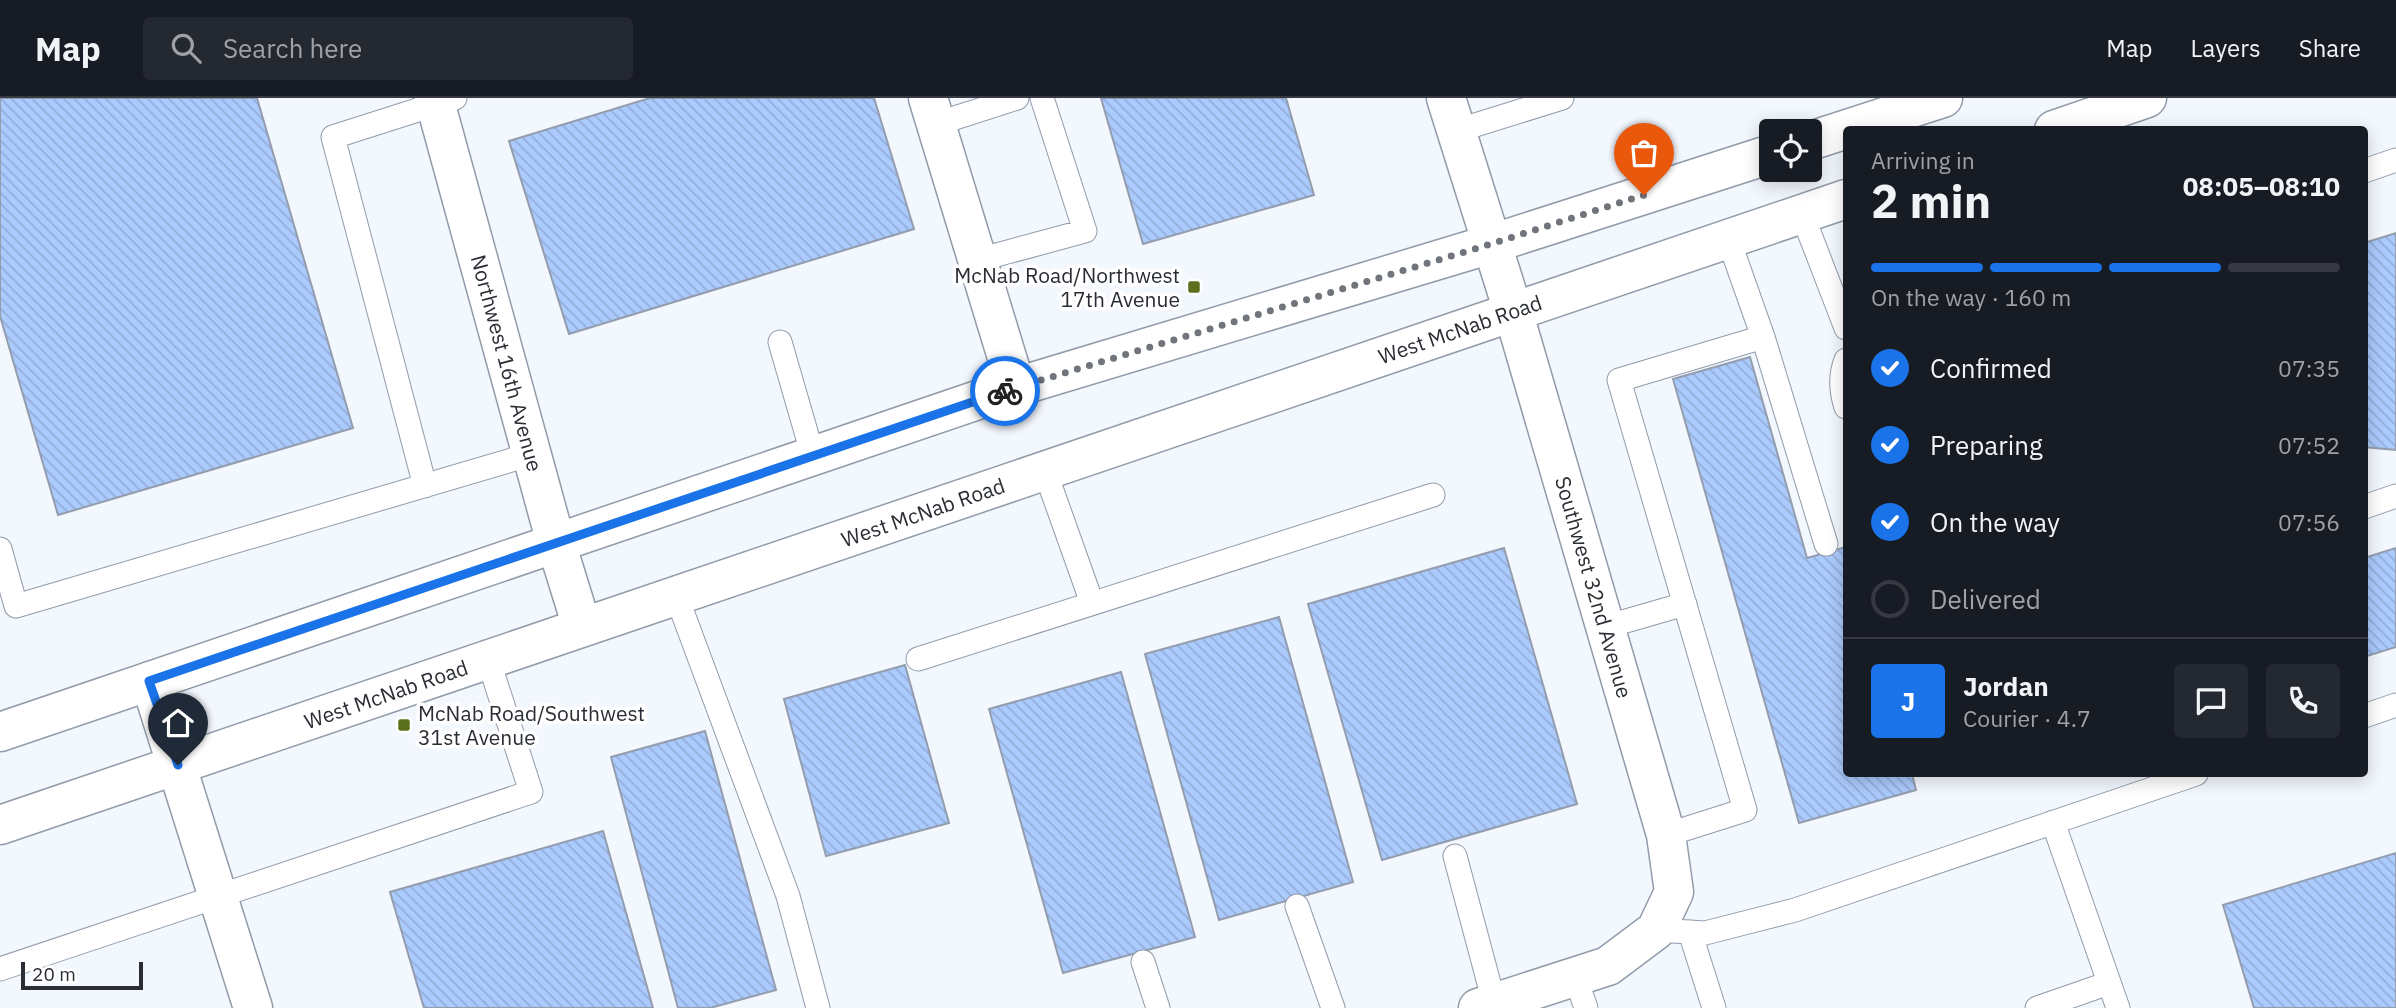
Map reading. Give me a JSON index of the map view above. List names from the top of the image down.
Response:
{
  "streets": {
    "main road": ["West McNab Road", "Northwest 16th Avenue", "Southwest 32nd Avenue"]
  },
  "crossings": [
    ["West McNab Road", "Northwest 16th Avenue"],
    ["West McNab Road", "Southwest 32nd Avenue"]
  ],
  "places": {
    "transit": ["McNab Road/Northwest 17th Avenue", "McNab Road/Southwest 31st Avenue"]
  },
  "scale_bar": "20 m",
  "page": {
    "header": "Map",
    "search": "Search here",
    "nav": ["Map", "Layers", "Share"],
    "heading": ["2 min", "Arriving in", "08:05–08:10"],
    "panel": ["Jordan", "Courier · 4.7"],
    "bar": "On the way · 160 m",
    "list": [
      ["Confirmed", "07:35"],
      ["Preparing", "07:52"],
      ["On the way", "07:56"],
      "Delivered"
    ],
    "round": "J",
    "scale": "20 m"
  }
}
